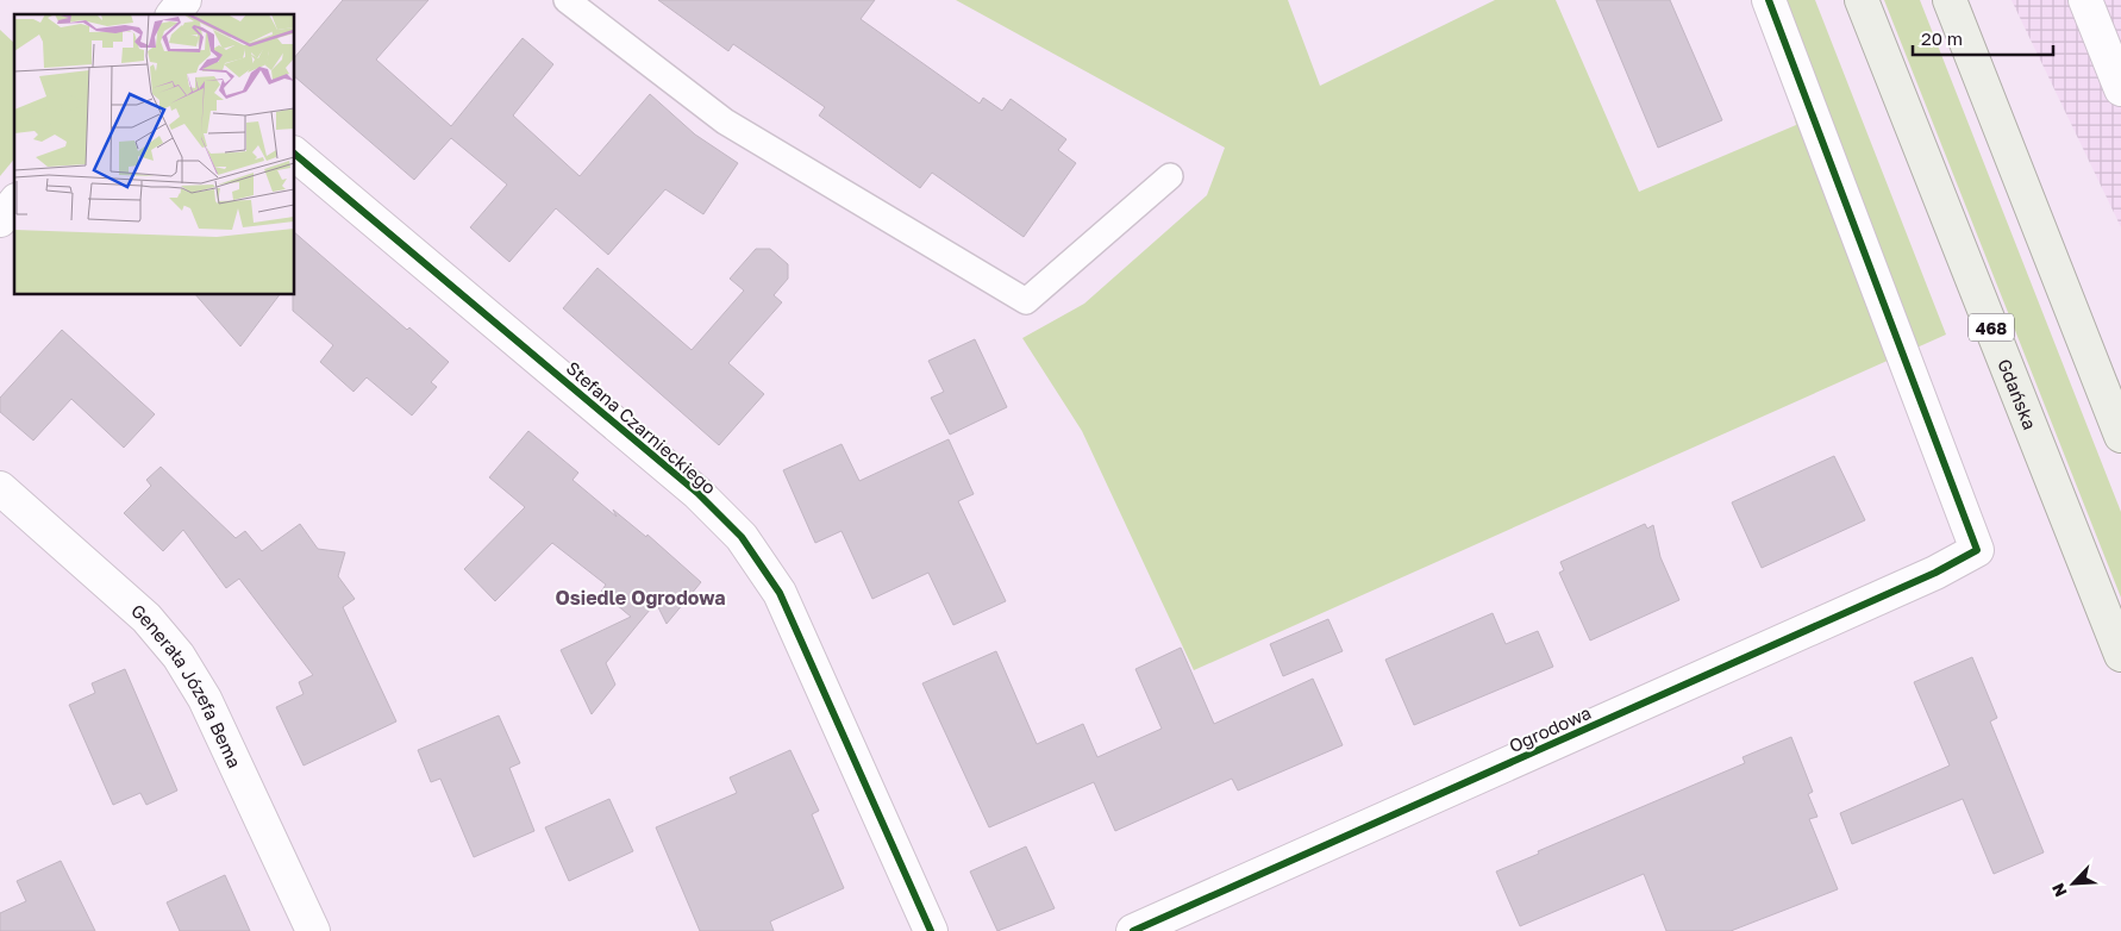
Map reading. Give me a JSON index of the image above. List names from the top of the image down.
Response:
{
  "streets": {
    "main road": ["468", "Gdańska"],
    "street": ["Stefana Czarnieckiego", "Generała Józefa Bema", "Ogrodowa"]
  },
  "districts": ["Osiedle Ogrodowa"],
  "scale_bar": "20 m",
  "north": "bottom left"
}
